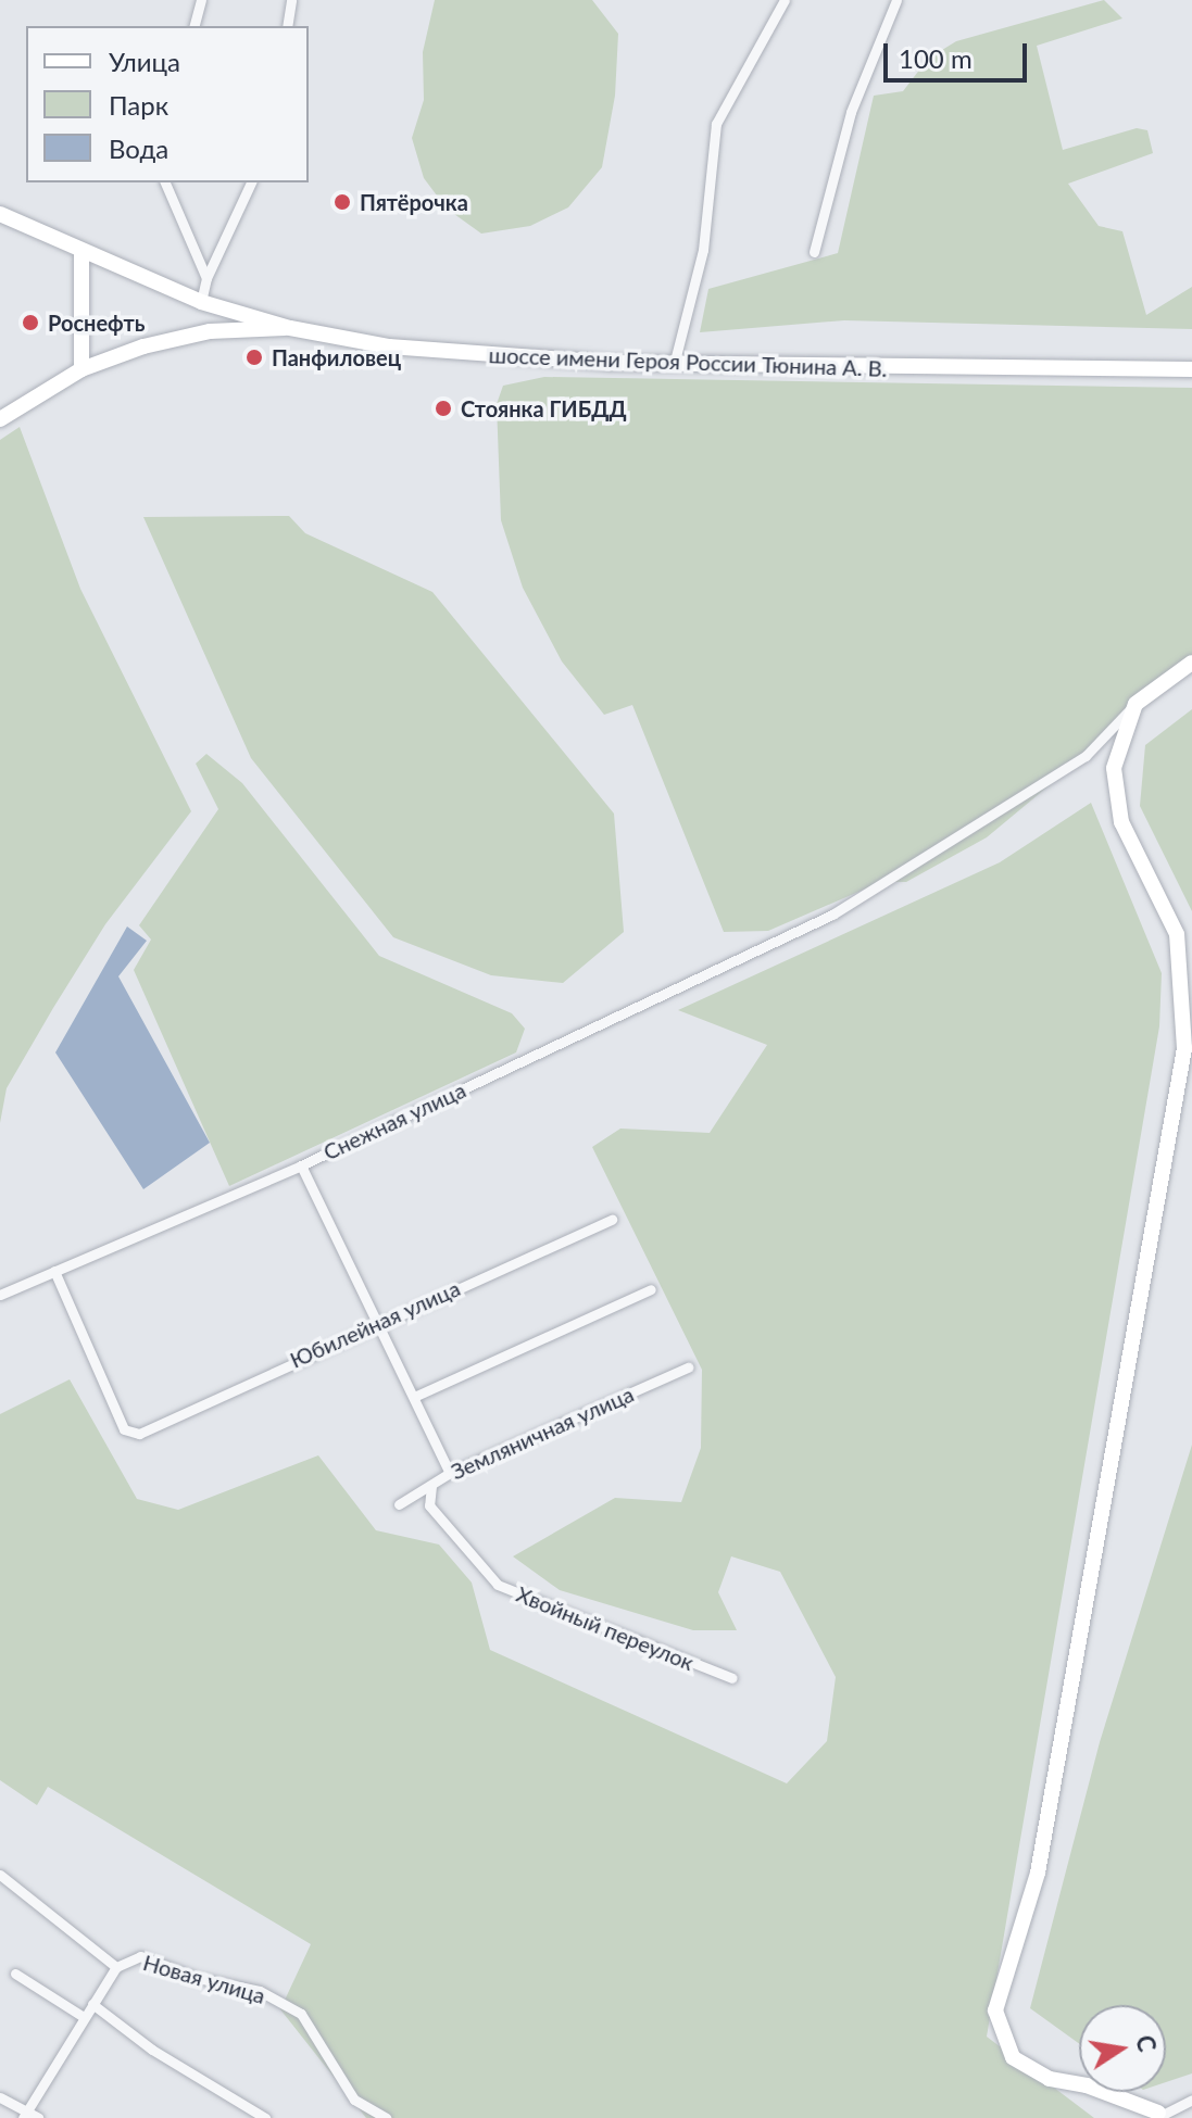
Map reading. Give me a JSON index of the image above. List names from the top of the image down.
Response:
{
  "streets": {
    "main road": ["шоссе имени Героя России Тюнина А. В."],
    "street": [
      "Снежная улица",
      "Юбилейная улица",
      "Земляничная улица",
      "Хвойный переулок",
      "Новая улица"
    ]
  },
  "crossings": [
    ["Снежная улица", "Юбилейная улица"],
    ["Земляничная улица", "Хвойный переулок"]
  ],
  "places": [
    "Пятёрочка",
    "Роснефть",
    "Панфиловец",
    "Стоянка ГИБДД"
  ],
  "legend": ["Улица", "Парк", "Вода"],
  "scale_bar": "100 m",
  "north": "right"
}
